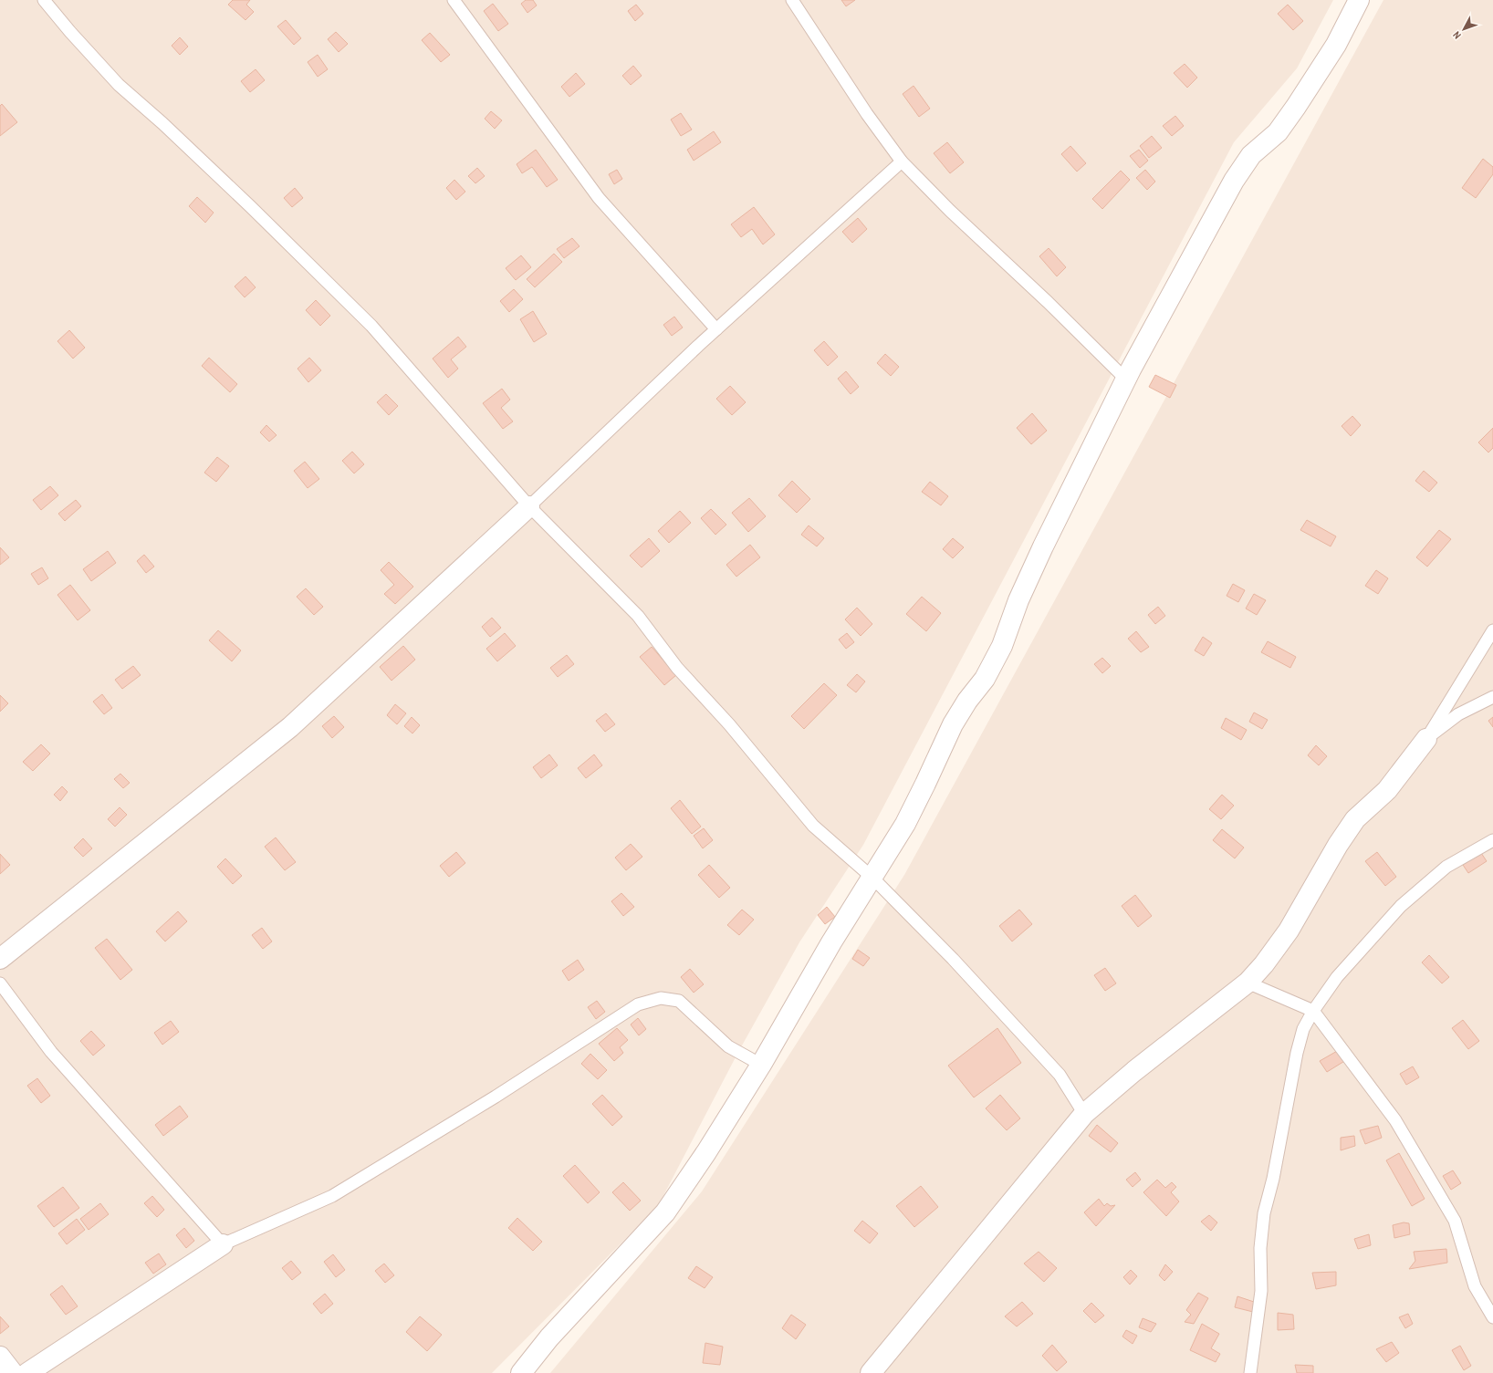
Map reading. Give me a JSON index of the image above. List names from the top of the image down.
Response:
{
  "north": "bottom left"
}
